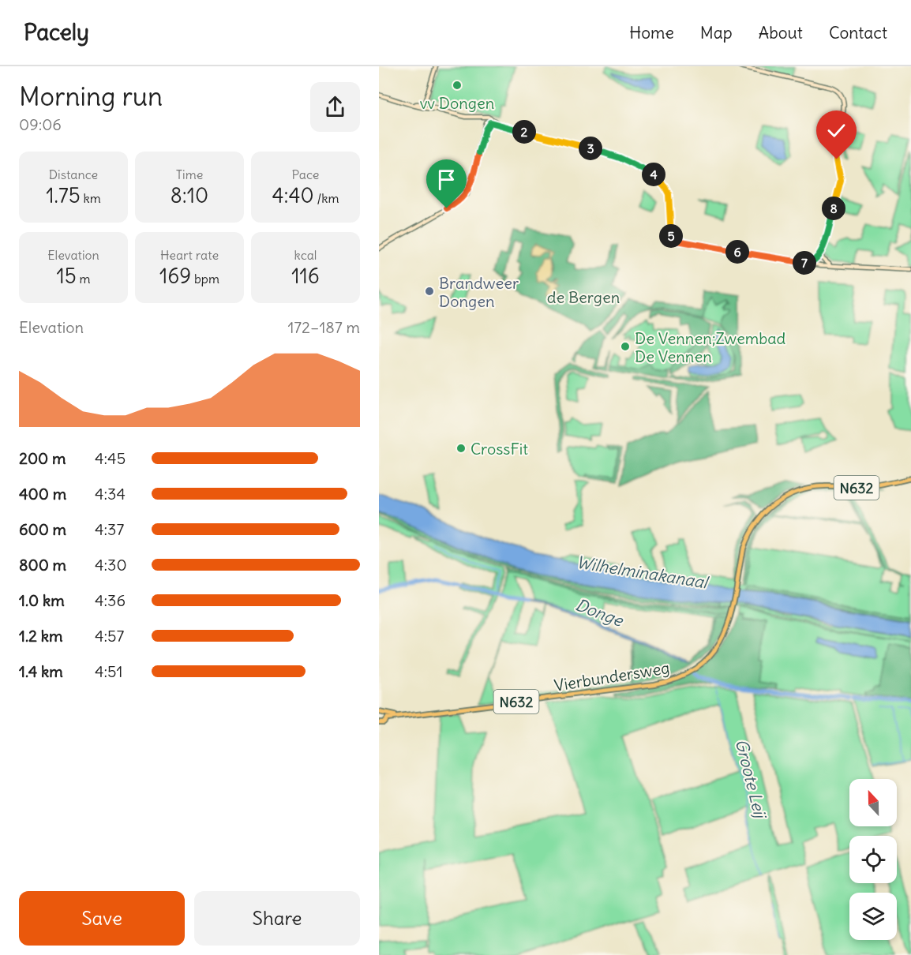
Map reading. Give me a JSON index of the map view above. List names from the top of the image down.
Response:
{
  "streets": {
    "main road": ["N632", "Vierbundersweg"]
  },
  "crossings": [
    ["N632", "Vierbundersweg"]
  ],
  "water": ["Wilhelminakanaal", "Donge", "Groote Leij"],
  "parks": ["de Bergen"],
  "places": [
    "vv Dongen",
    "Brandweer Dongen",
    "De Vennen;Zwembad De Vennen",
    "CrossFit"
  ],
  "north": "top",
  "page": {
    "header": "Pacely",
    "nav": [
      "Home",
      "Map",
      "About",
      "Contact"
    ],
    "heading": ["Morning run", "09:06"],
    "pins": [
      "2",
      "3",
      "4",
      "8",
      "5",
      "6",
      "7"
    ],
    "stats": [
      ["Distance", "1.75 km"],
      ["Time", "8:10"],
      ["Pace", "4:40 /km"],
      ["Elevation", "15 m"],
      ["Heart rate", "169 bpm"],
      ["kcal", "116"]
    ],
    "chart": ["Elevation", "172–187 m"],
    "list": [
      {
        "name": "200 m",
        "note": "4:45"
      },
      {
        "name": "400 m",
        "note": "4:34"
      },
      {
        "name": "600 m",
        "note": "4:37"
      },
      {
        "name": "800 m",
        "note": "4:30"
      },
      {
        "name": "1.0 km",
        "note": "4:36"
      },
      {
        "name": "1.2 km",
        "note": "4:57"
      },
      {
        "name": "1.4 km",
        "note": "4:51"
      }
    ],
    "buttons": ["Save", "Share"]
  }
}
